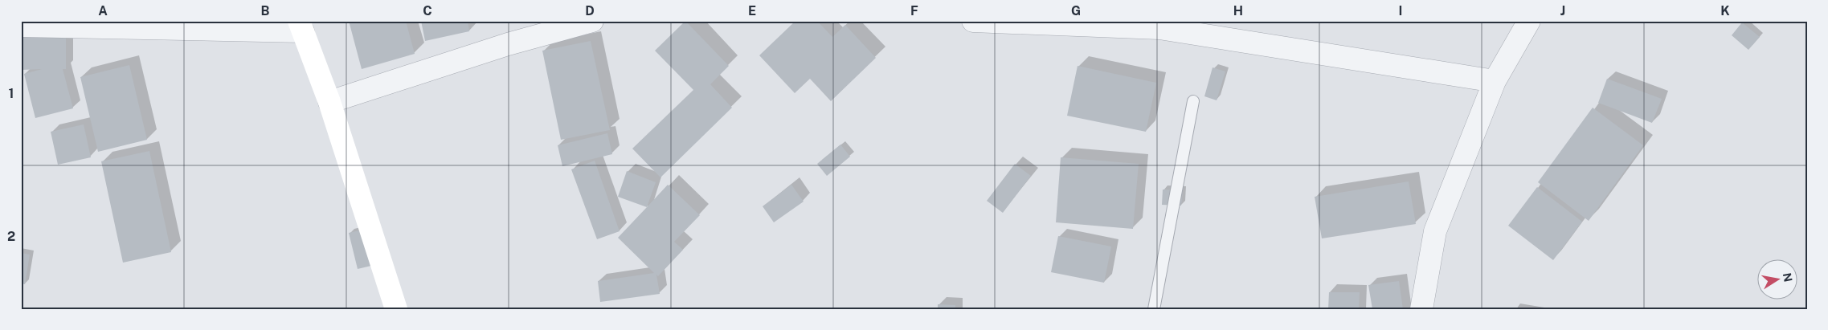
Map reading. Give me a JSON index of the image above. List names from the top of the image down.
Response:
{
  "north": "right",
  "grid": {
    "columns": [
      "A",
      "B",
      "C",
      "D",
      "E",
      "F",
      "G",
      "H",
      "I",
      "J",
      "K"
    ],
    "rows": ["1", "2"]
  }
}
